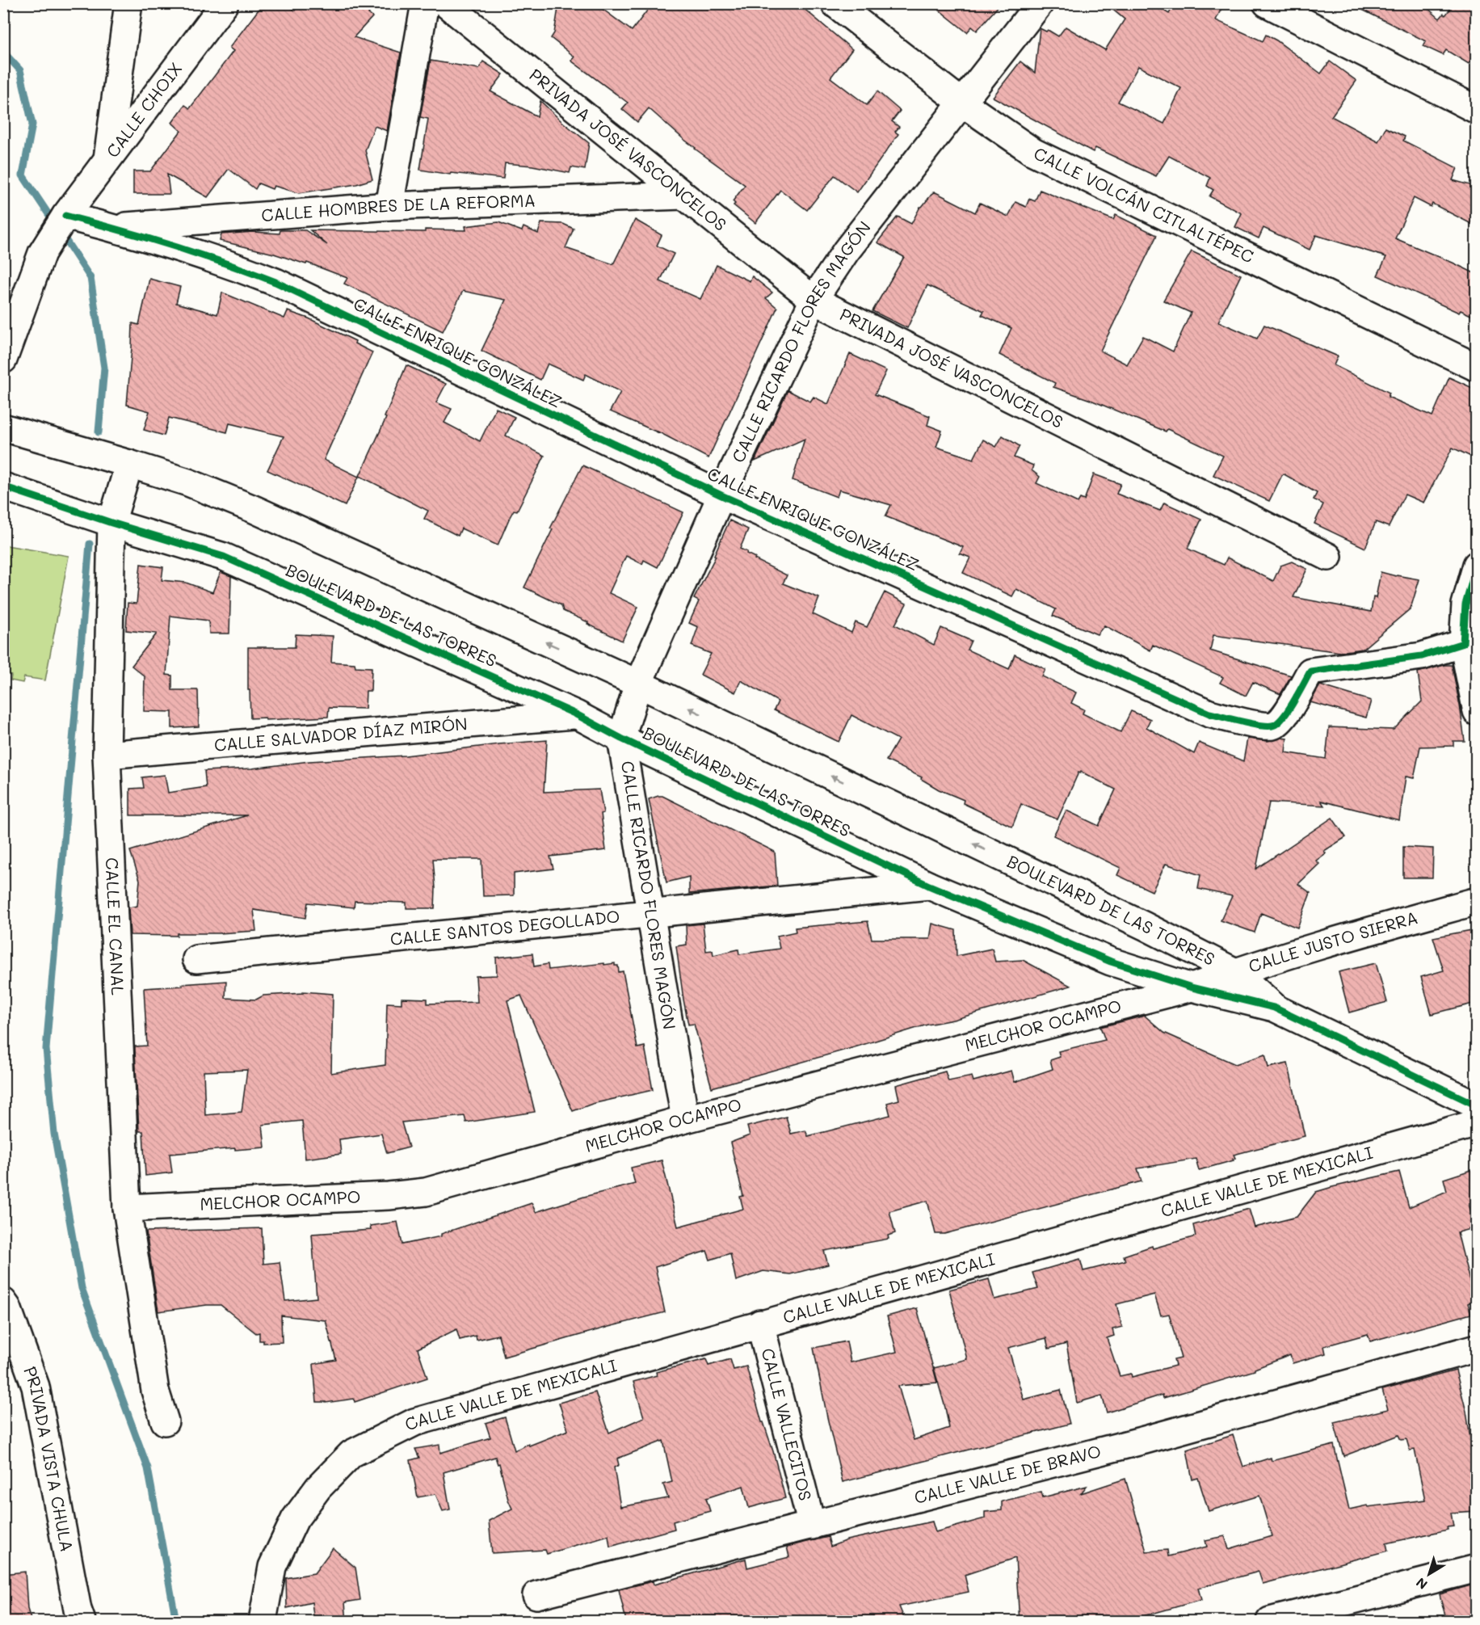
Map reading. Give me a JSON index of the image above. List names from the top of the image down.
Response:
{
  "streets": {
    "street": [
      "CALLE CHOIX",
      "PRIVADA JOSÉ VASCONCELOS",
      "CALLE VOLCÁN CITLALTÉPEC",
      "CALLE HOMBRES DE LA REFORMA",
      "CALLE RICARDO FLORES MAGÓN",
      "CALLE ENRIQUE GONZÁLEZ",
      "BOULEVARD DE LAS TORRES",
      "CALLE SALVADOR DÍAZ MIRÓN",
      "CALLE EL CANAL",
      "CALLE SANTOS DEGOLLADO",
      "CALLE JUSTO SIERRA",
      "MELCHOR OCAMPO",
      "CALLE VALLE DE MEXICALI",
      "CALLE VALLECITOS",
      "PRIVADA VISTA CHULA",
      "CALLE VALLE DE BRAVO"
    ]
  },
  "crossings": [
    ["CALLE CHOIX", "CALLE ENRIQUE GONZÁLEZ"],
    ["PRIVADA JOSÉ VASCONCELOS", "CALLE HOMBRES DE LA REFORMA"],
    ["PRIVADA JOSÉ VASCONCELOS", "CALLE RICARDO FLORES MAGÓN"],
    ["CALLE VOLCÁN CITLALTÉPEC", "CALLE RICARDO FLORES MAGÓN"],
    ["CALLE HOMBRES DE LA REFORMA", "CALLE ENRIQUE GONZÁLEZ"],
    ["CALLE RICARDO FLORES MAGÓN", "CALLE ENRIQUE GONZÁLEZ"],
    ["CALLE RICARDO FLORES MAGÓN", "BOULEVARD DE LAS TORRES"],
    ["CALLE RICARDO FLORES MAGÓN", "CALLE SANTOS DEGOLLADO"],
    ["CALLE RICARDO FLORES MAGÓN", "MELCHOR OCAMPO"],
    ["BOULEVARD DE LAS TORRES", "CALLE SALVADOR DÍAZ MIRÓN"],
    ["BOULEVARD DE LAS TORRES", "CALLE EL CANAL"],
    ["BOULEVARD DE LAS TORRES", "CALLE SANTOS DEGOLLADO"],
    ["BOULEVARD DE LAS TORRES", "CALLE JUSTO SIERRA"],
    ["BOULEVARD DE LAS TORRES", "MELCHOR OCAMPO"],
    ["CALLE SALVADOR DÍAZ MIRÓN", "CALLE EL CANAL"],
    ["CALLE EL CANAL", "MELCHOR OCAMPO"],
    ["CALLE JUSTO SIERRA", "MELCHOR OCAMPO"],
    ["CALLE VALLE DE MEXICALI", "CALLE VALLECITOS"],
    ["CALLE VALLECITOS", "CALLE VALLE DE BRAVO"]
  ],
  "north": "bottom left"
}
